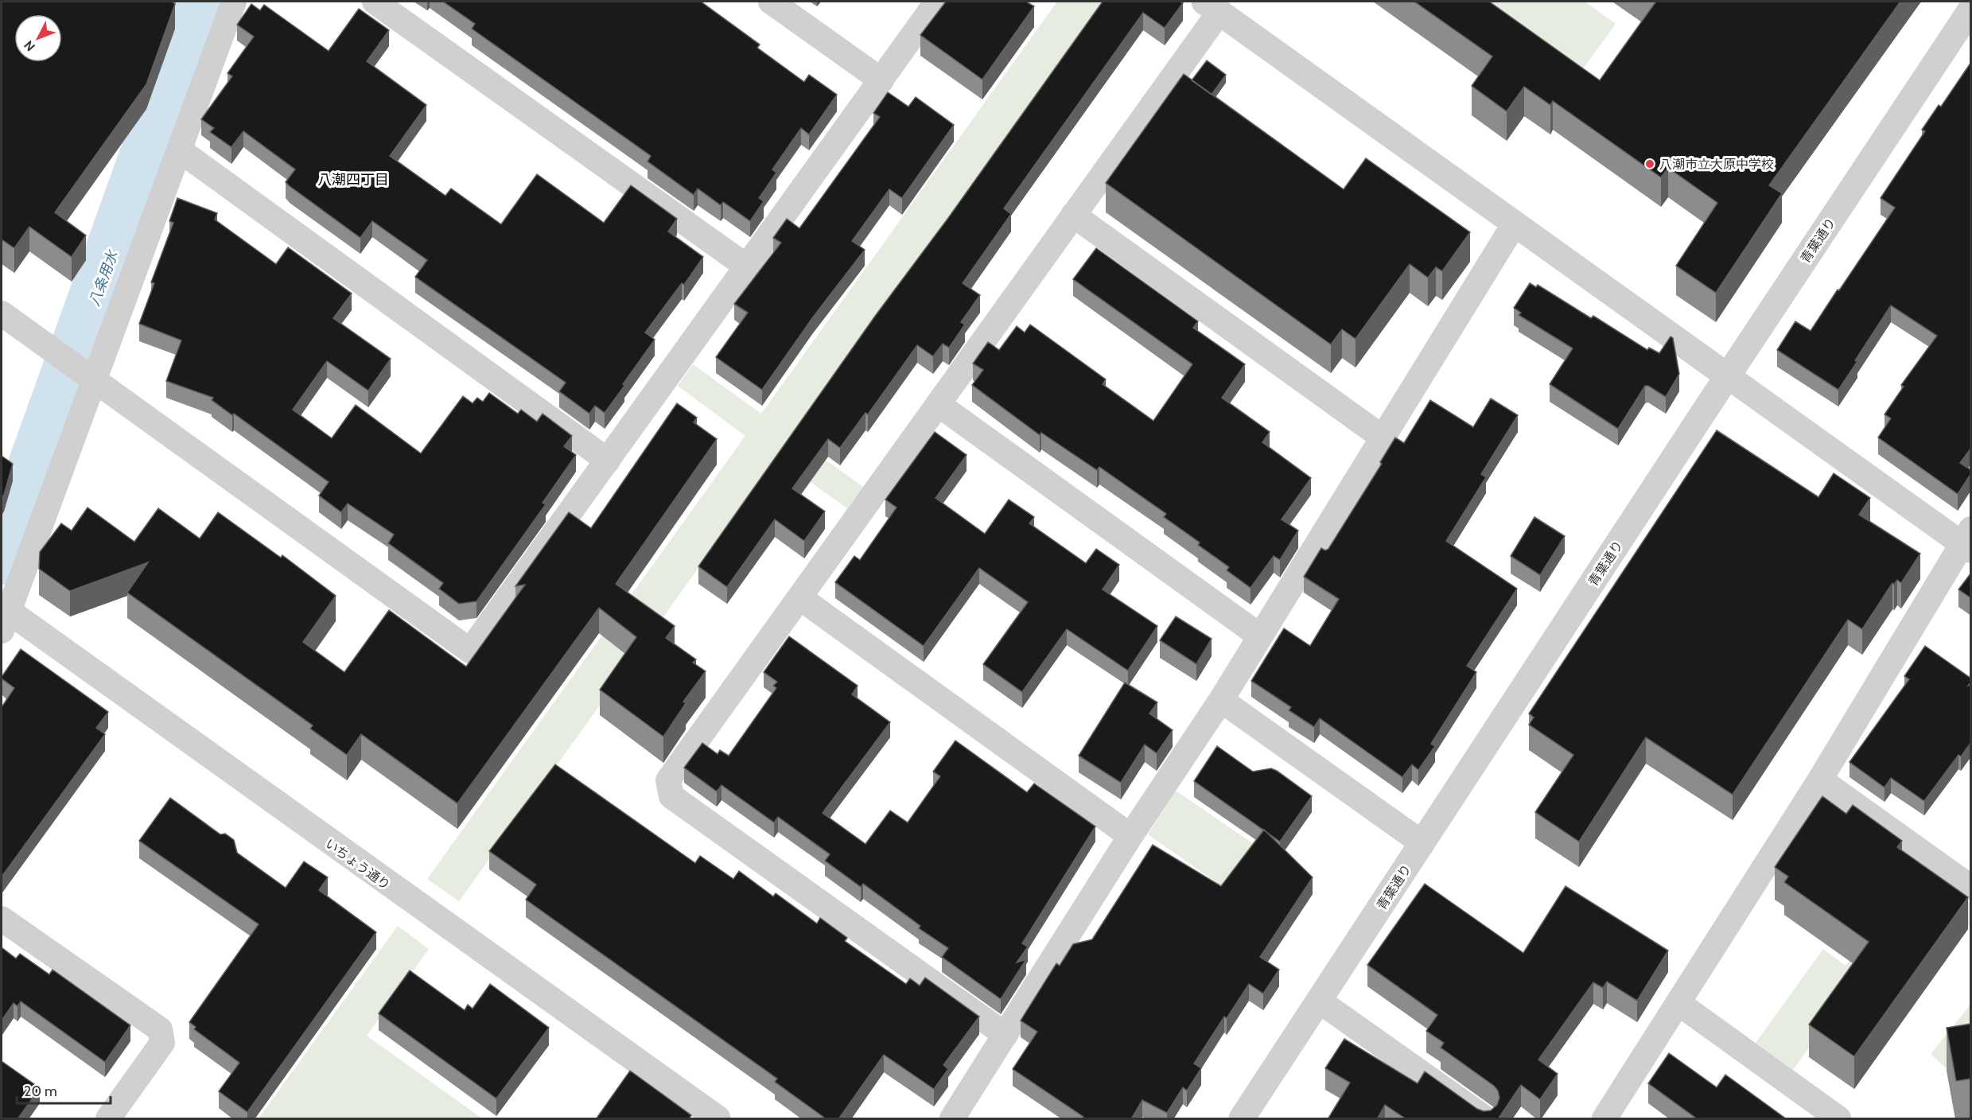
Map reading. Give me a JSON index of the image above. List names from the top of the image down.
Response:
{
  "streets": {
    "street": ["青葉通り", "いちょう通り"]
  },
  "districts": ["八潮四丁目"],
  "water": ["八条用水"],
  "places": ["八潮市立大原中学校"],
  "scale_bar": "20 m",
  "north": "bottom left"
}
